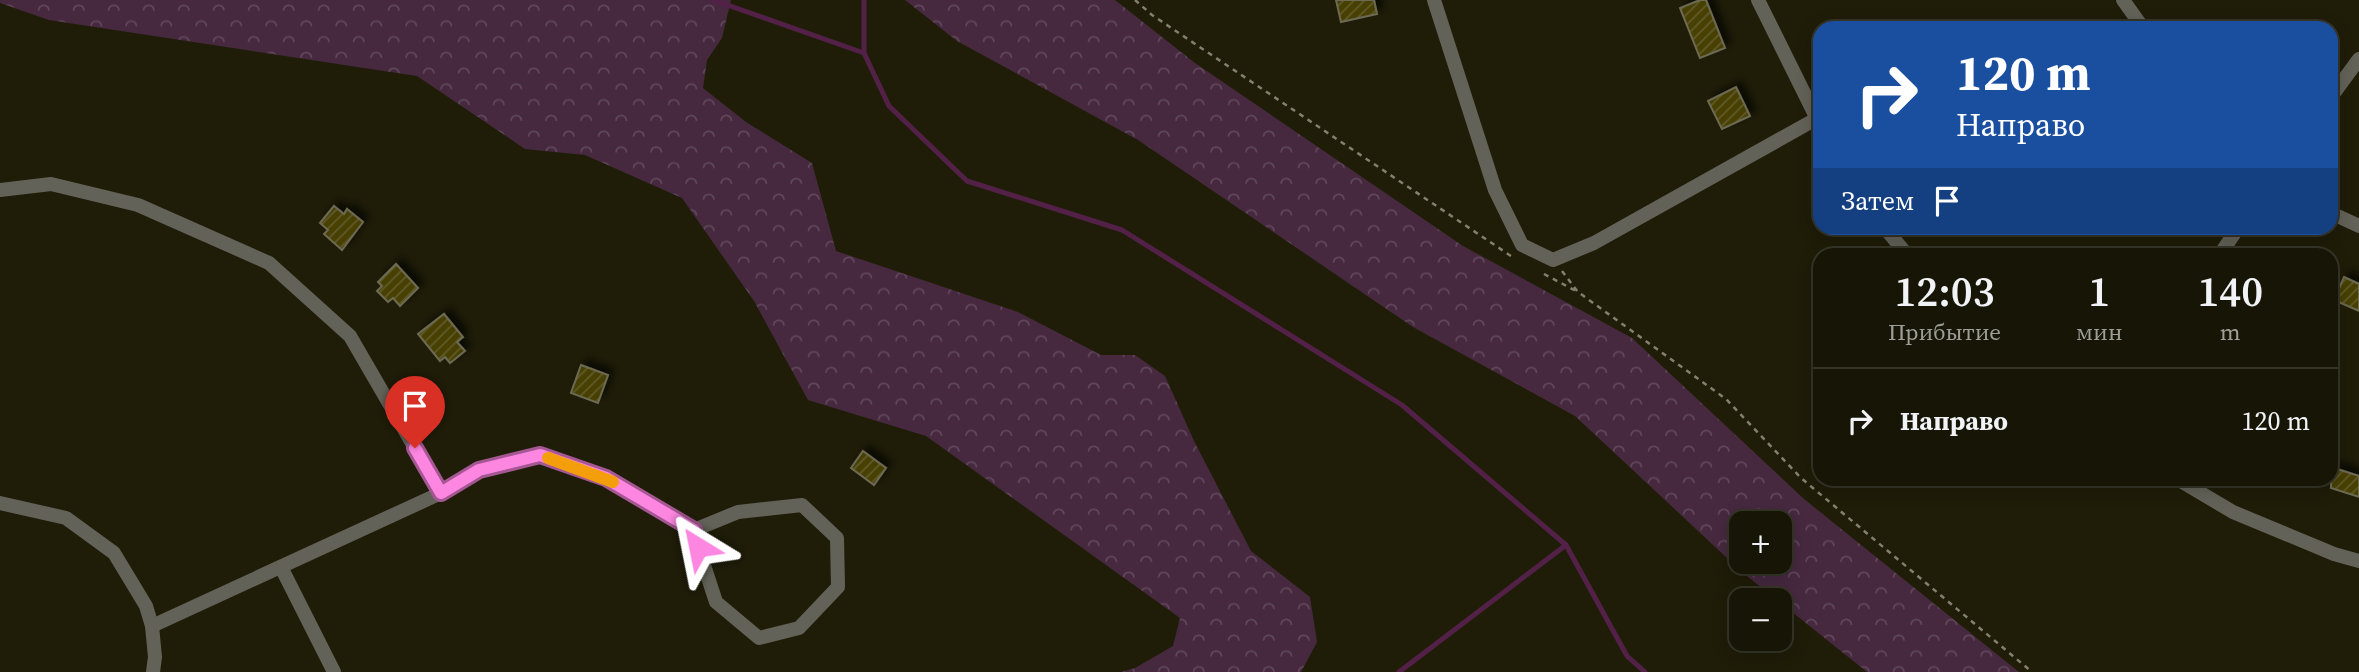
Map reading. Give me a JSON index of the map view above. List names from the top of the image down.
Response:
{
  "page": {
    "turn": ["120 m", "Направо"],
    "then": "Затем",
    "eta": [
      "12:03",
      "Прибытие",
      "1",
      "мин",
      "140",
      "m"
    ],
    "list": [
      {
        "name": "Направо",
        "value": "120 m"
      }
    ],
    "map_buttons": ["+", "−"]
  }
}
